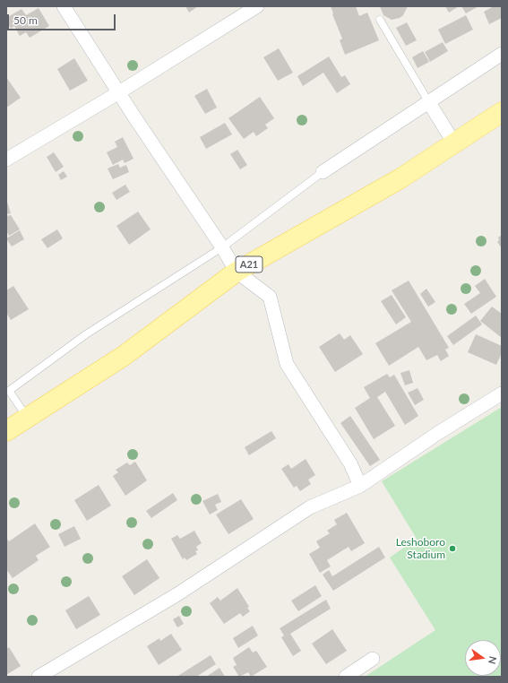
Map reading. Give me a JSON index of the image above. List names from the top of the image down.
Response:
{
  "streets": {
    "main road": ["A21"]
  },
  "places": ["Leshoboro Stadium"],
  "scale_bar": "50 m",
  "north": "right"
}
